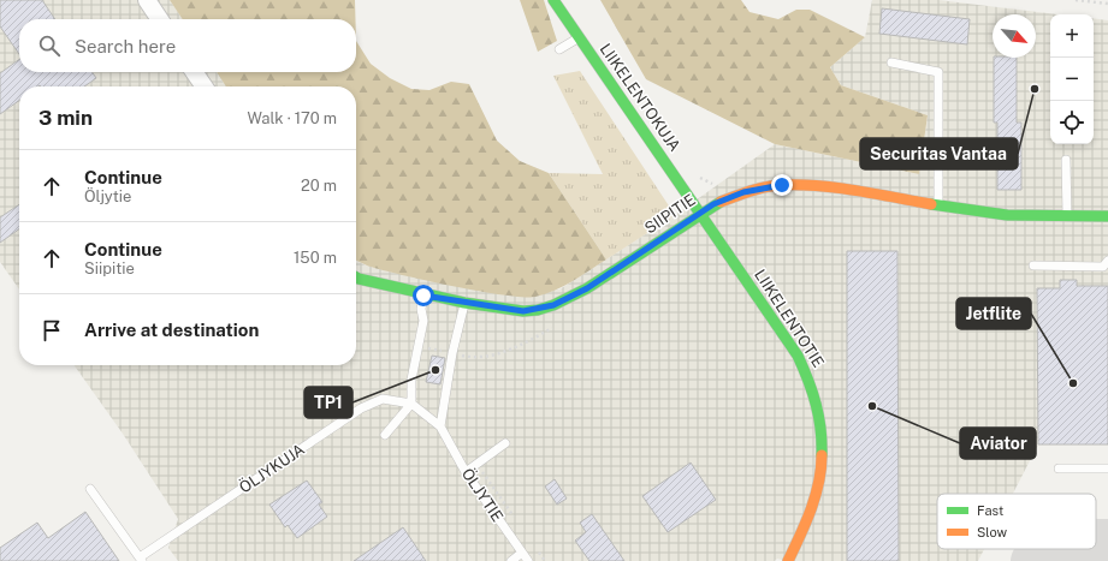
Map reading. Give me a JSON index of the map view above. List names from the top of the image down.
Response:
{
  "streets": {
    "street": ["LIIKELENTOKUJA", "SIIPITIE", "LIIKELENTOTIE"],
    "lane": ["ÖLJYKUJA", "ÖLJYTIE"]
  },
  "crossings": [
    ["LIIKELENTOKUJA", "SIIPITIE"],
    ["LIIKELENTOKUJA", "LIIKELENTOTIE"],
    ["SIIPITIE", "LIIKELENTOTIE"],
    ["ÖLJYKUJA", "ÖLJYTIE"]
  ],
  "places": [
    "Securitas Vantaa",
    "TP1",
    "Jetflite",
    "Aviator"
  ],
  "legend": ["Fast", "Slow"],
  "north": "bottom right",
  "page": {
    "map_buttons": ["+", "−"],
    "search": "Search here",
    "heading": ["3 min", "Walk · 170 m"],
    "list": [
      ["Continue", "Öljytie", "20 m"],
      ["Continue", "Siipitie", "150 m"],
      "Arrive at destination"
    ]
  }
}
